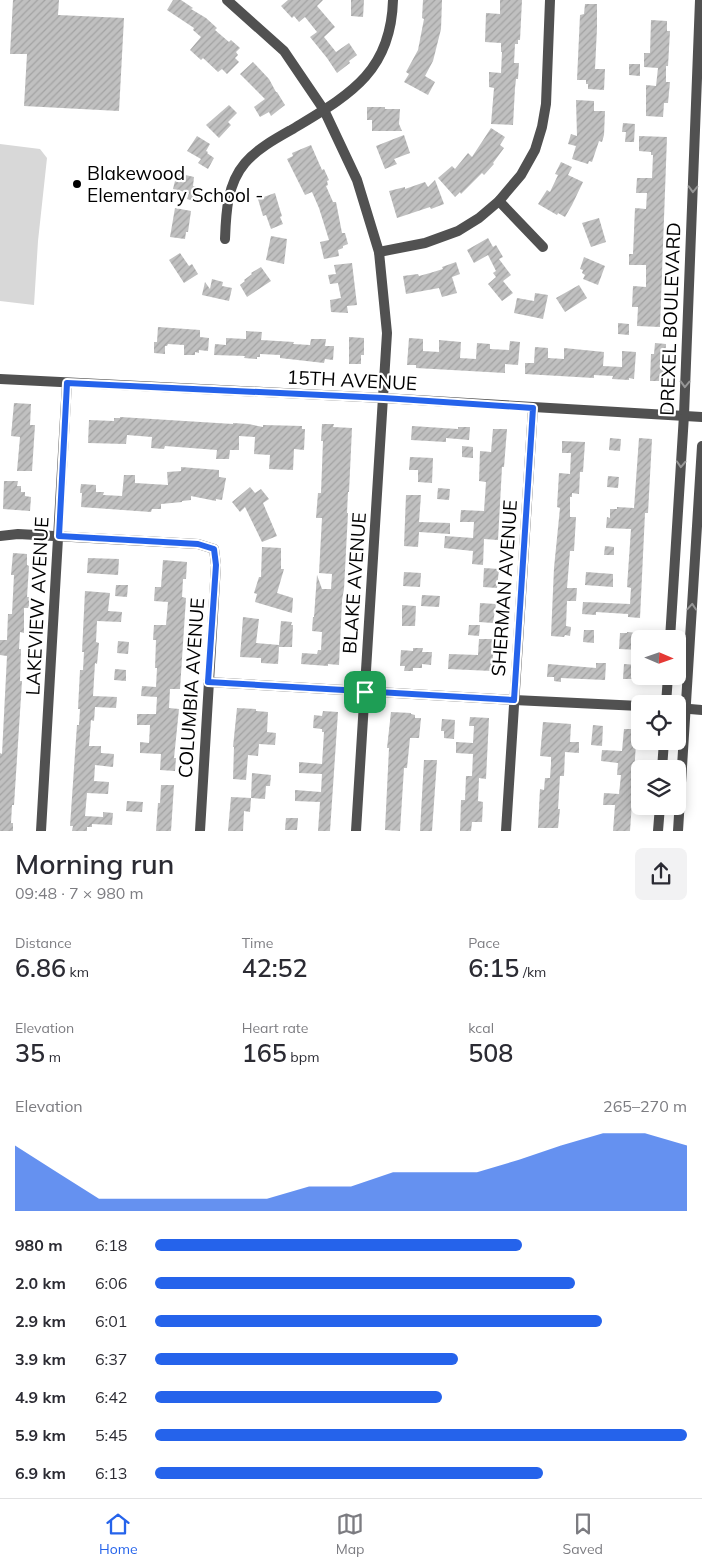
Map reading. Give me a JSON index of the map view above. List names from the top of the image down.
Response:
{
  "streets": {
    "street": [
      "DREXEL BOULEVARD",
      "15TH AVENUE",
      "BLAKE AVENUE",
      "SHERMAN AVENUE",
      "LAKEVIEW AVENUE",
      "COLUMBIA AVENUE"
    ]
  },
  "crossings": [
    ["DREXEL BOULEVARD", "15TH AVENUE"],
    ["15TH AVENUE", "BLAKE AVENUE"],
    ["15TH AVENUE", "SHERMAN AVENUE"],
    ["15TH AVENUE", "LAKEVIEW AVENUE"],
    ["LAKEVIEW AVENUE", "COLUMBIA AVENUE"]
  ],
  "one_way": ["DREXEL BOULEVARD"],
  "places": ["Blakewood Elementary School -"],
  "north": "right",
  "page": {
    "heading": ["Morning run", "09:48 · 7 × 980 m"],
    "stats": [
      ["Distance", "6.86 km"],
      ["Time", "42:52"],
      ["Pace", "6:15 /km"],
      ["Elevation", "35 m"],
      ["Heart rate", "165 bpm"],
      ["kcal", "508"]
    ],
    "chart": ["Elevation", "265–270 m"],
    "list": [
      {
        "name": "980 m",
        "note": "6:18"
      },
      {
        "name": "2.0 km",
        "note": "6:06"
      },
      {
        "name": "2.9 km",
        "note": "6:01"
      },
      {
        "name": "3.9 km",
        "note": "6:37"
      },
      {
        "name": "4.9 km",
        "note": "6:42"
      },
      {
        "name": "5.9 km",
        "note": "5:45"
      },
      {
        "name": "6.9 km",
        "note": "6:13"
      }
    ],
    "tabs": ["Home", "Map", "Saved"]
  }
}
